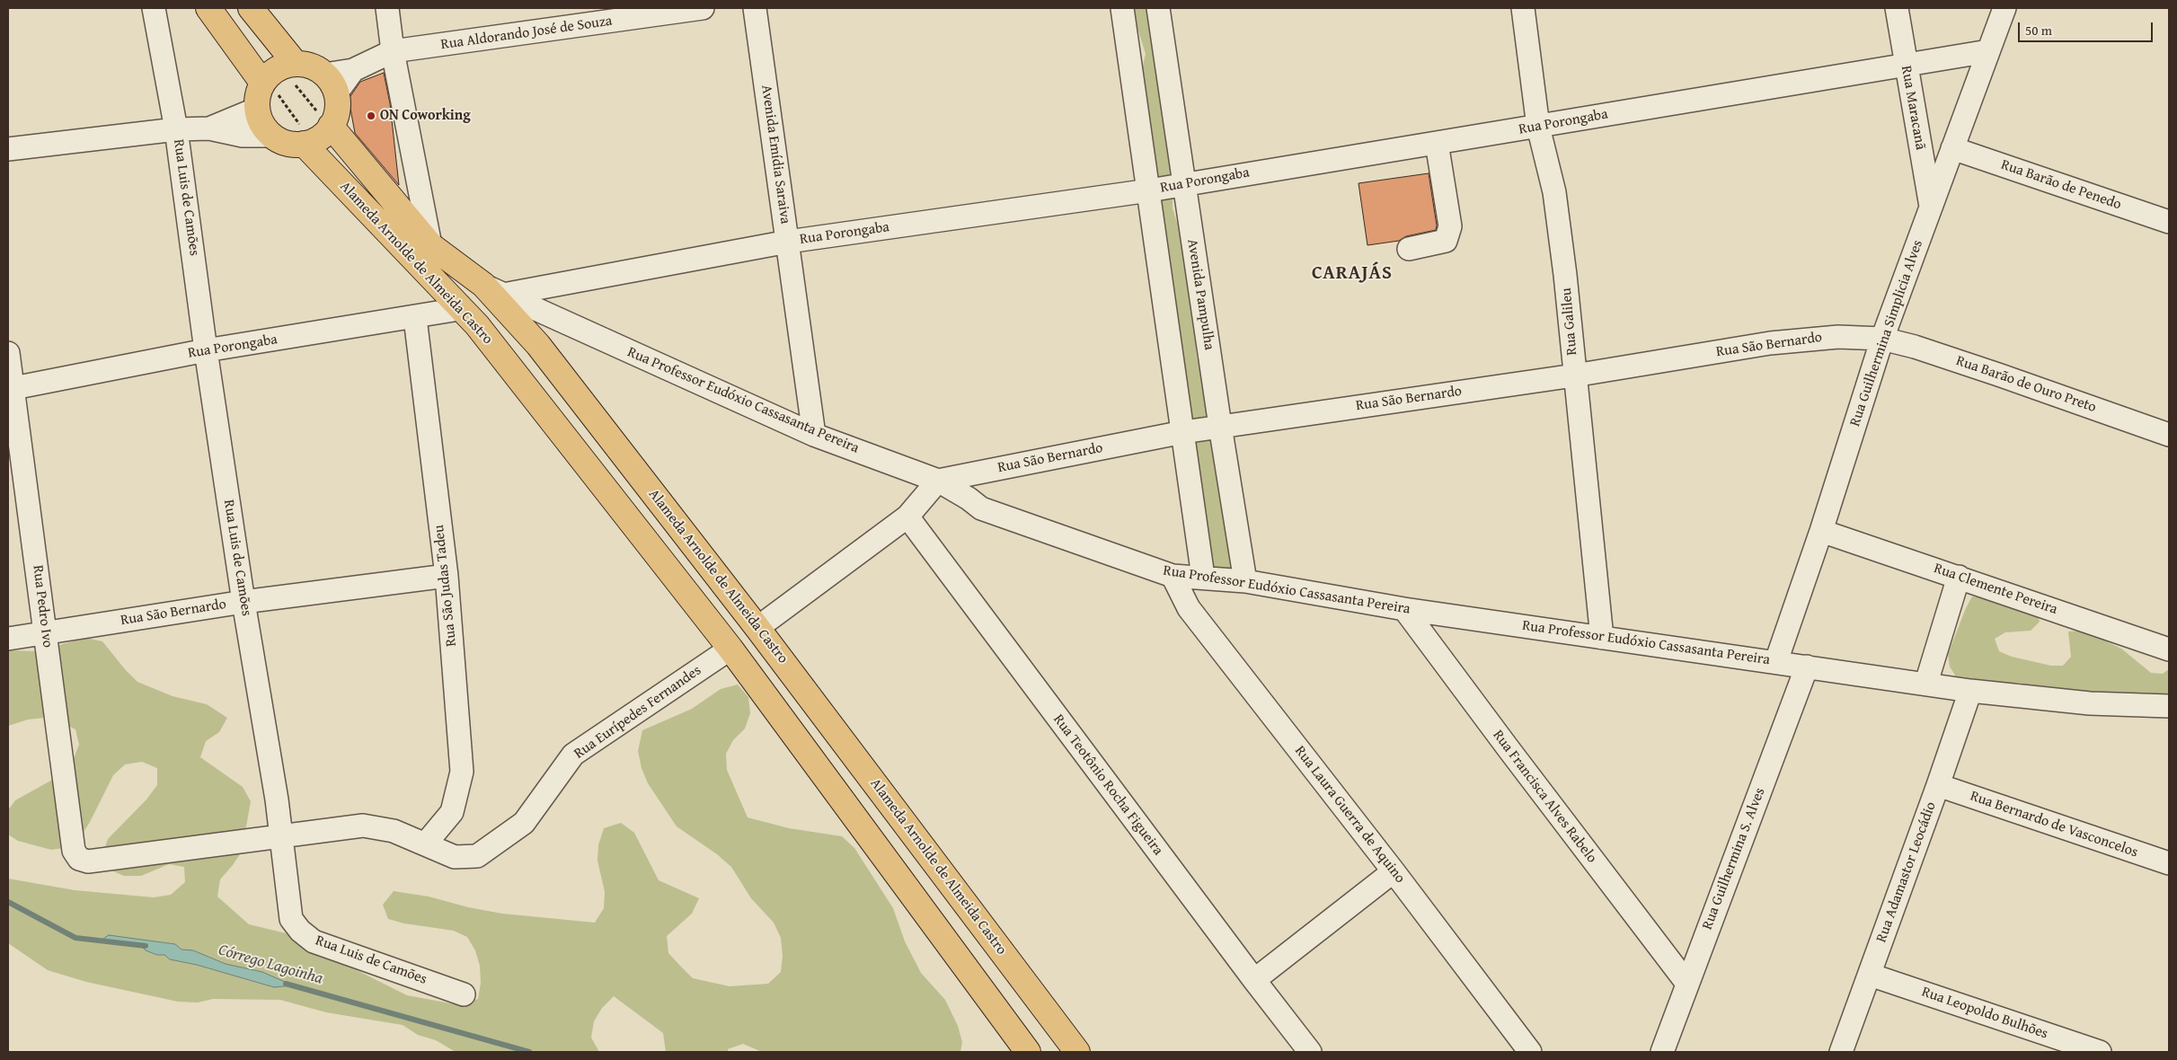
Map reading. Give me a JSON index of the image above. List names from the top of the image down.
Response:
{
  "streets": {
    "main road": ["Alameda Arnolde de Almeida Castro"],
    "street": [
      "Rua Aldorando José de Souza",
      "Rua Maracanã",
      "Rua Porongaba",
      "Avenida Emídia Saraiva",
      "Rua Barão de Penedo",
      "Rua Luis de Camões",
      "Avenida Pampulha",
      "Rua Galileu",
      "Rua Guilhermina Simplicia Alves",
      "Rua São Bernardo",
      "Rua Barão de Ouro Preto",
      "Rua Professor Eudóxio Cassasanta Pereira",
      "Rua São Judas Tadeu",
      "Rua Clemente Pereira",
      "Rua Pedro Ivo",
      "Rua Eurípedes Fernandes",
      "Rua Teotônio Rocha Figueira",
      "Rua Francisca Alves Rabelo",
      "Rua Laura Guerra de Aquino",
      "Rua Bernardo de Vasconcelos",
      "Rua Guilhermina S. Alves",
      "Rua Adamastor Leocádio",
      "Rua Leopoldo Bulhões"
    ]
  },
  "crossings": [
    ["Rua Aldorando José de Souza", "Alameda Arnolde de Almeida Castro"],
    ["Rua Maracanã", "Rua Porongaba"],
    ["Rua Maracanã", "Rua Guilhermina Simplicia Alves"],
    ["Rua Porongaba", "Avenida Emídia Saraiva"],
    ["Rua Porongaba", "Rua Luis de Camões"],
    ["Rua Porongaba", "Alameda Arnolde de Almeida Castro"],
    ["Rua Porongaba", "Avenida Pampulha"],
    ["Rua Porongaba", "Rua Galileu"],
    ["Rua Porongaba", "Rua Guilhermina Simplicia Alves"],
    ["Rua Porongaba", "Rua Professor Eudóxio Cassasanta Pereira"],
    ["Rua Porongaba", "Rua São Judas Tadeu"],
    ["Rua Porongaba", "Rua Pedro Ivo"],
    ["Avenida Emídia Saraiva", "Rua Professor Eudóxio Cassasanta Pereira"],
    ["Rua Barão de Penedo", "Rua Guilhermina Simplicia Alves"],
    ["Rua Luis de Camões", "Rua São Bernardo"],
    ["Rua Luis de Camões", "Rua Eurípedes Fernandes"],
    ["Alameda Arnolde de Almeida Castro", "Rua Professor Eudóxio Cassasanta Pereira"],
    ["Alameda Arnolde de Almeida Castro", "Rua Eurípedes Fernandes"],
    ["Avenida Pampulha", "Rua São Bernardo"],
    ["Avenida Pampulha", "Rua Professor Eudóxio Cassasanta Pereira"],
    ["Rua Galileu", "Rua São Bernardo"],
    ["Rua Galileu", "Rua Professor Eudóxio Cassasanta Pereira"],
    ["Rua Guilhermina Simplicia Alves", "Rua São Bernardo"],
    ["Rua Guilhermina Simplicia Alves", "Rua Barão de Ouro Preto"],
    ["Rua Guilhermina Simplicia Alves", "Rua Professor Eudóxio Cassasanta Pereira"],
    ["Rua Guilhermina Simplicia Alves", "Rua Clemente Pereira"],
    ["Rua São Bernardo", "Rua Barão de Ouro Preto"],
    ["Rua São Bernardo", "Rua Professor Eudóxio Cassasanta Pereira"],
    ["Rua São Bernardo", "Rua São Judas Tadeu"],
    ["Rua São Bernardo", "Rua Pedro Ivo"],
    ["Rua Professor Eudóxio Cassasanta Pereira", "Rua Francisca Alves Rabelo"],
    ["Rua Professor Eudóxio Cassasanta Pereira", "Rua Laura Guerra de Aquino"],
    ["Rua Professor Eudóxio Cassasanta Pereira", "Rua Guilhermina S. Alves"],
    ["Rua Professor Eudóxio Cassasanta Pereira", "Rua Adamastor Leocádio"],
    ["Rua São Judas Tadeu", "Rua Eurípedes Fernandes"],
    ["Rua Pedro Ivo", "Rua Eurípedes Fernandes"],
    ["Rua Francisca Alves Rabelo", "Rua Guilhermina S. Alves"],
    ["Rua Bernardo de Vasconcelos", "Rua Adamastor Leocádio"],
    ["Rua Adamastor Leocádio", "Rua Leopoldo Bulhões"]
  ],
  "districts": ["CARAJÁS"],
  "water": ["Córrego Lagoinha"],
  "places": ["ON Coworking"],
  "scale_bar": "50 m"
}
